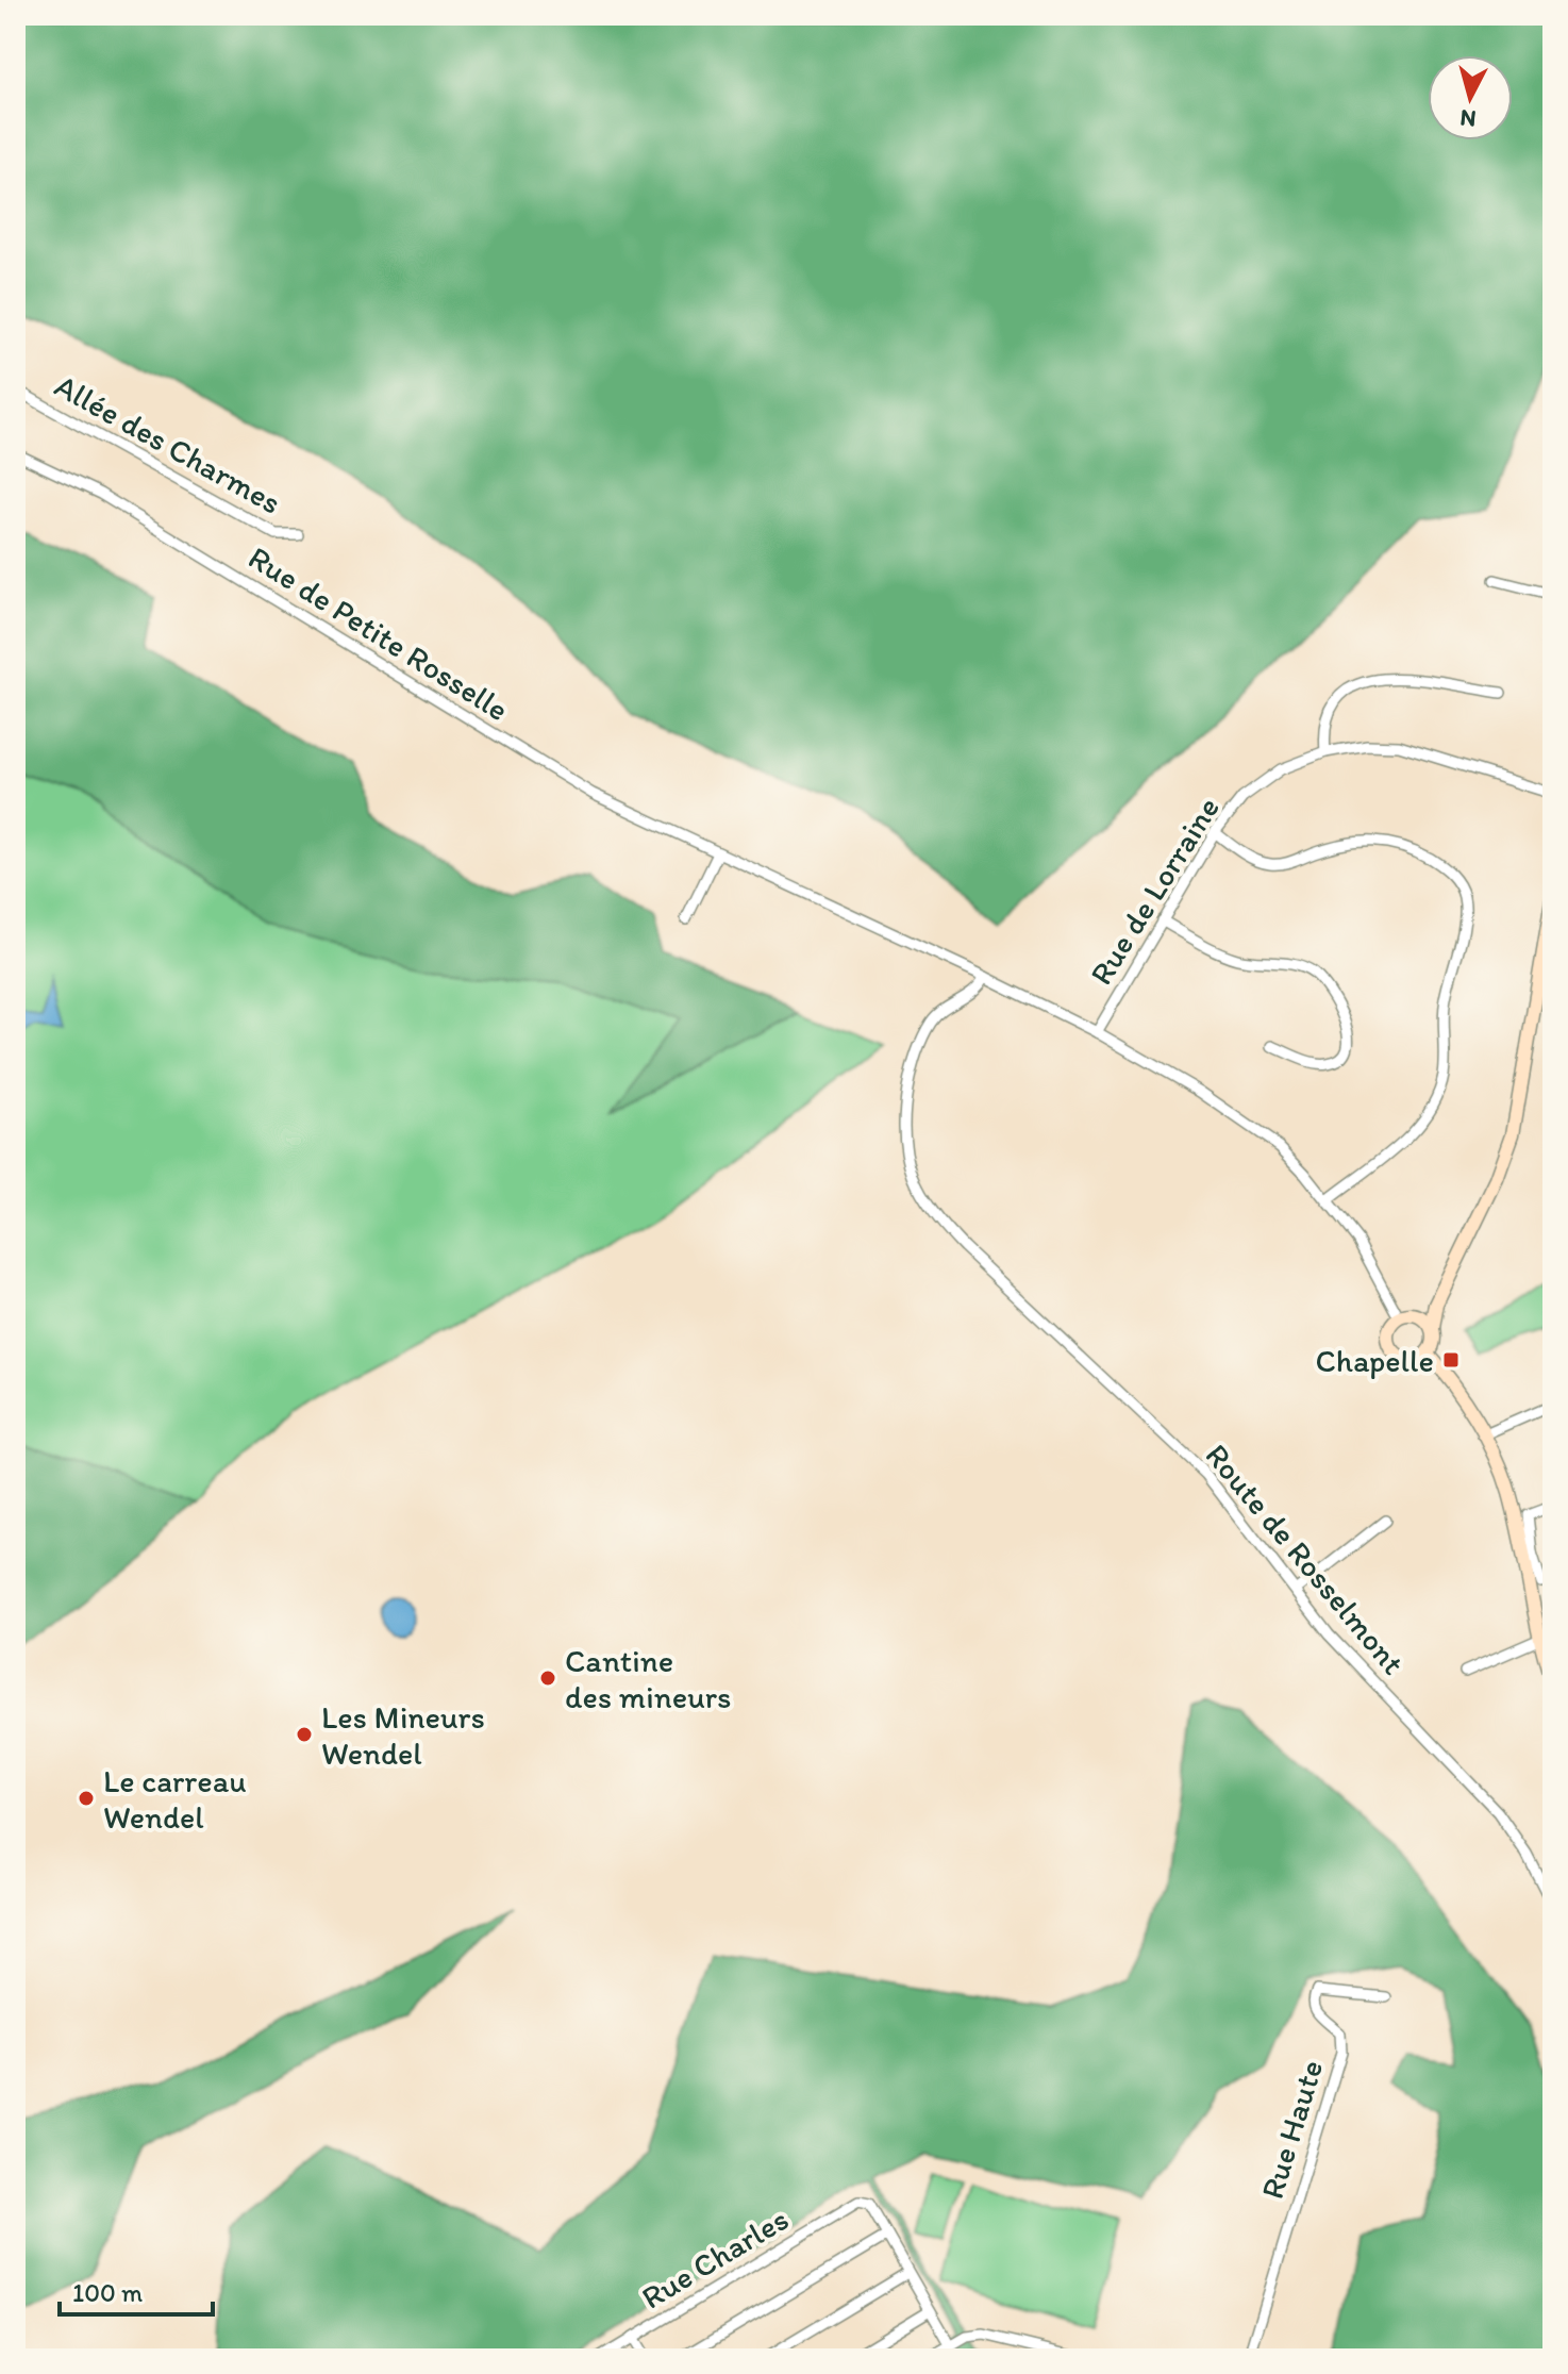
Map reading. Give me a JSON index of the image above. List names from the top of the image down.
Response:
{
  "streets": {
    "street": [
      "Allée des Charmes",
      "Rue de Petite Rosselle",
      "Rue de Lorraine",
      "Route de Rosselmont",
      "Rue Haute",
      "Rue Charles"
    ]
  },
  "crossings": [
    ["Rue de Petite Rosselle", "Rue de Lorraine"],
    ["Rue de Petite Rosselle", "Route de Rosselmont"]
  ],
  "places": {
    "transit": ["Chapelle"],
    "other": ["Cantine des mineurs", "Les Mineurs Wendel", "Le carreau Wendel"]
  },
  "scale_bar": "100 m",
  "north": "bottom"
}
